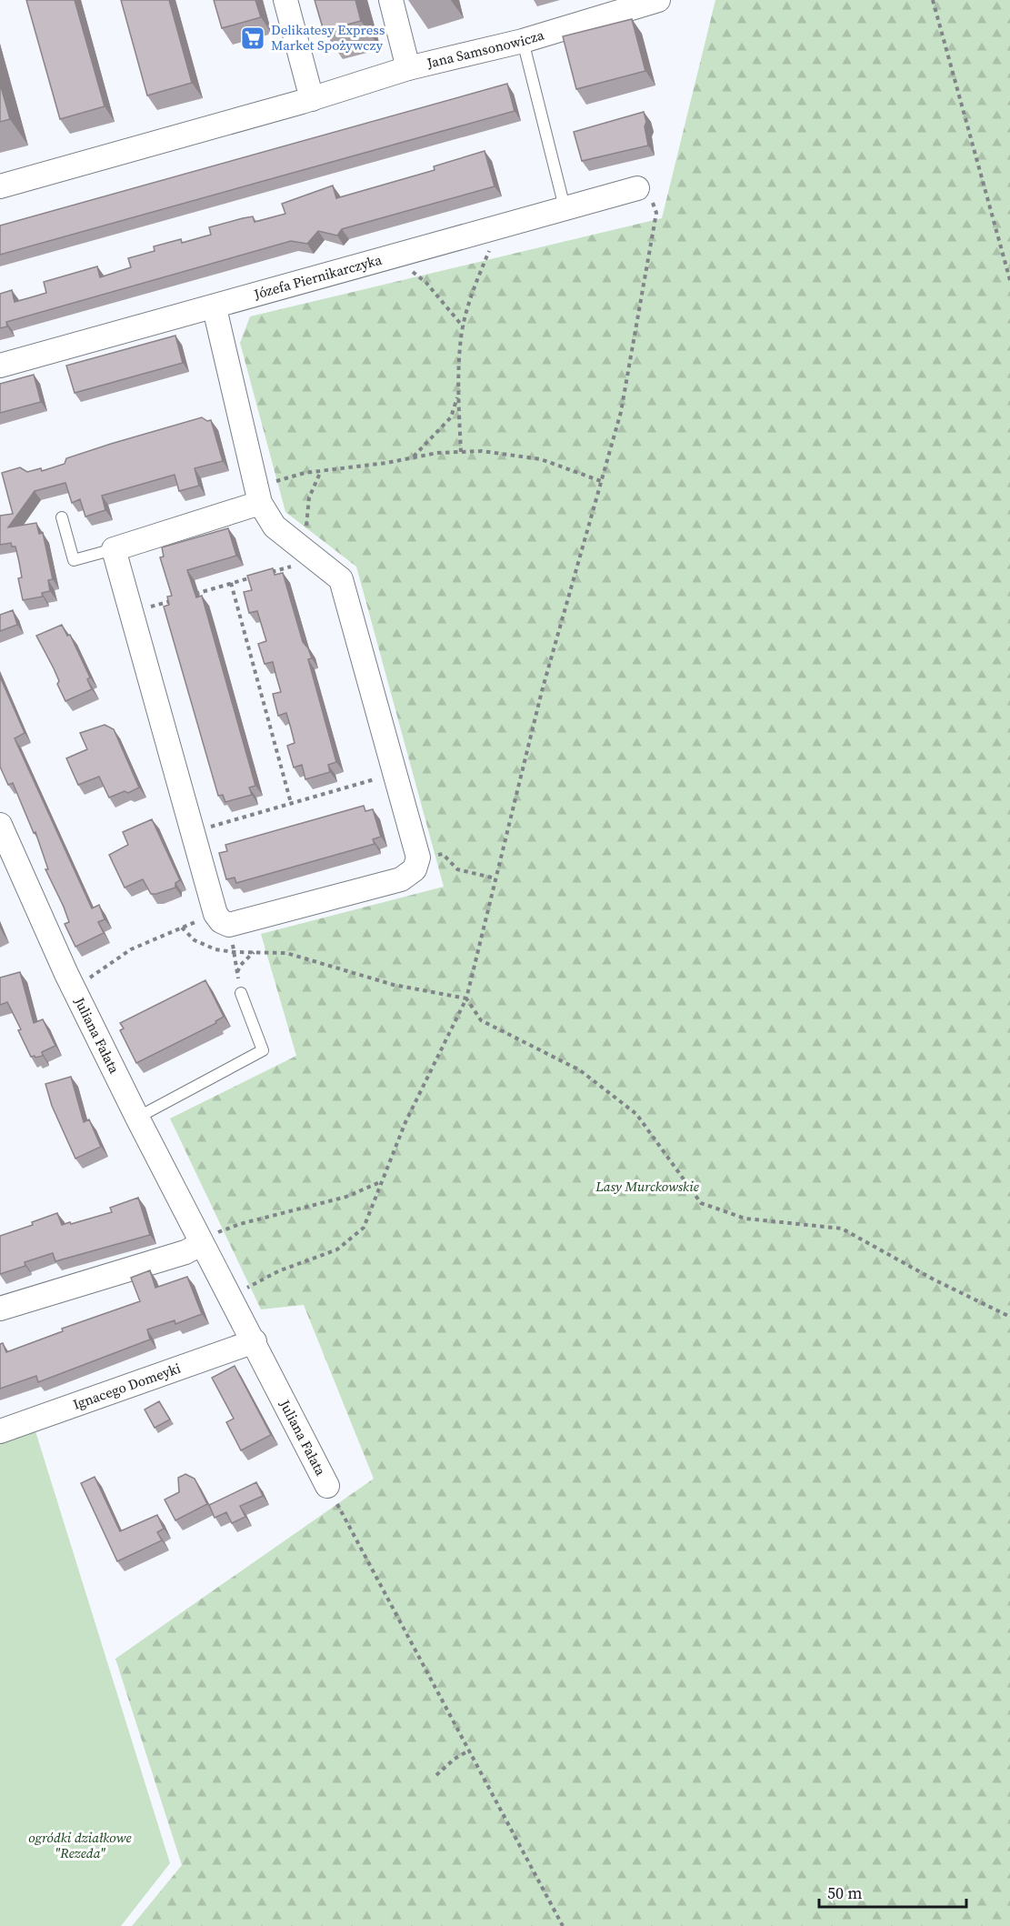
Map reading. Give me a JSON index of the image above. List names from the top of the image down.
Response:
{
  "streets": {
    "street": [
      "Jana Samsonowicza",
      "Józefa Piernikarczyka",
      "Juliana Fałata",
      "Ignacego Domeyki"
    ]
  },
  "crossings": [
    ["Juliana Fałata", "Ignacego Domeyki"]
  ],
  "parks": ["Lasy Murckowskie", "ogródki działkowe \"Rezeda\""],
  "places": {
    "supermarket": ["Delikatesy Express Market Spożywczy"]
  },
  "scale_bar": "50 m"
}
